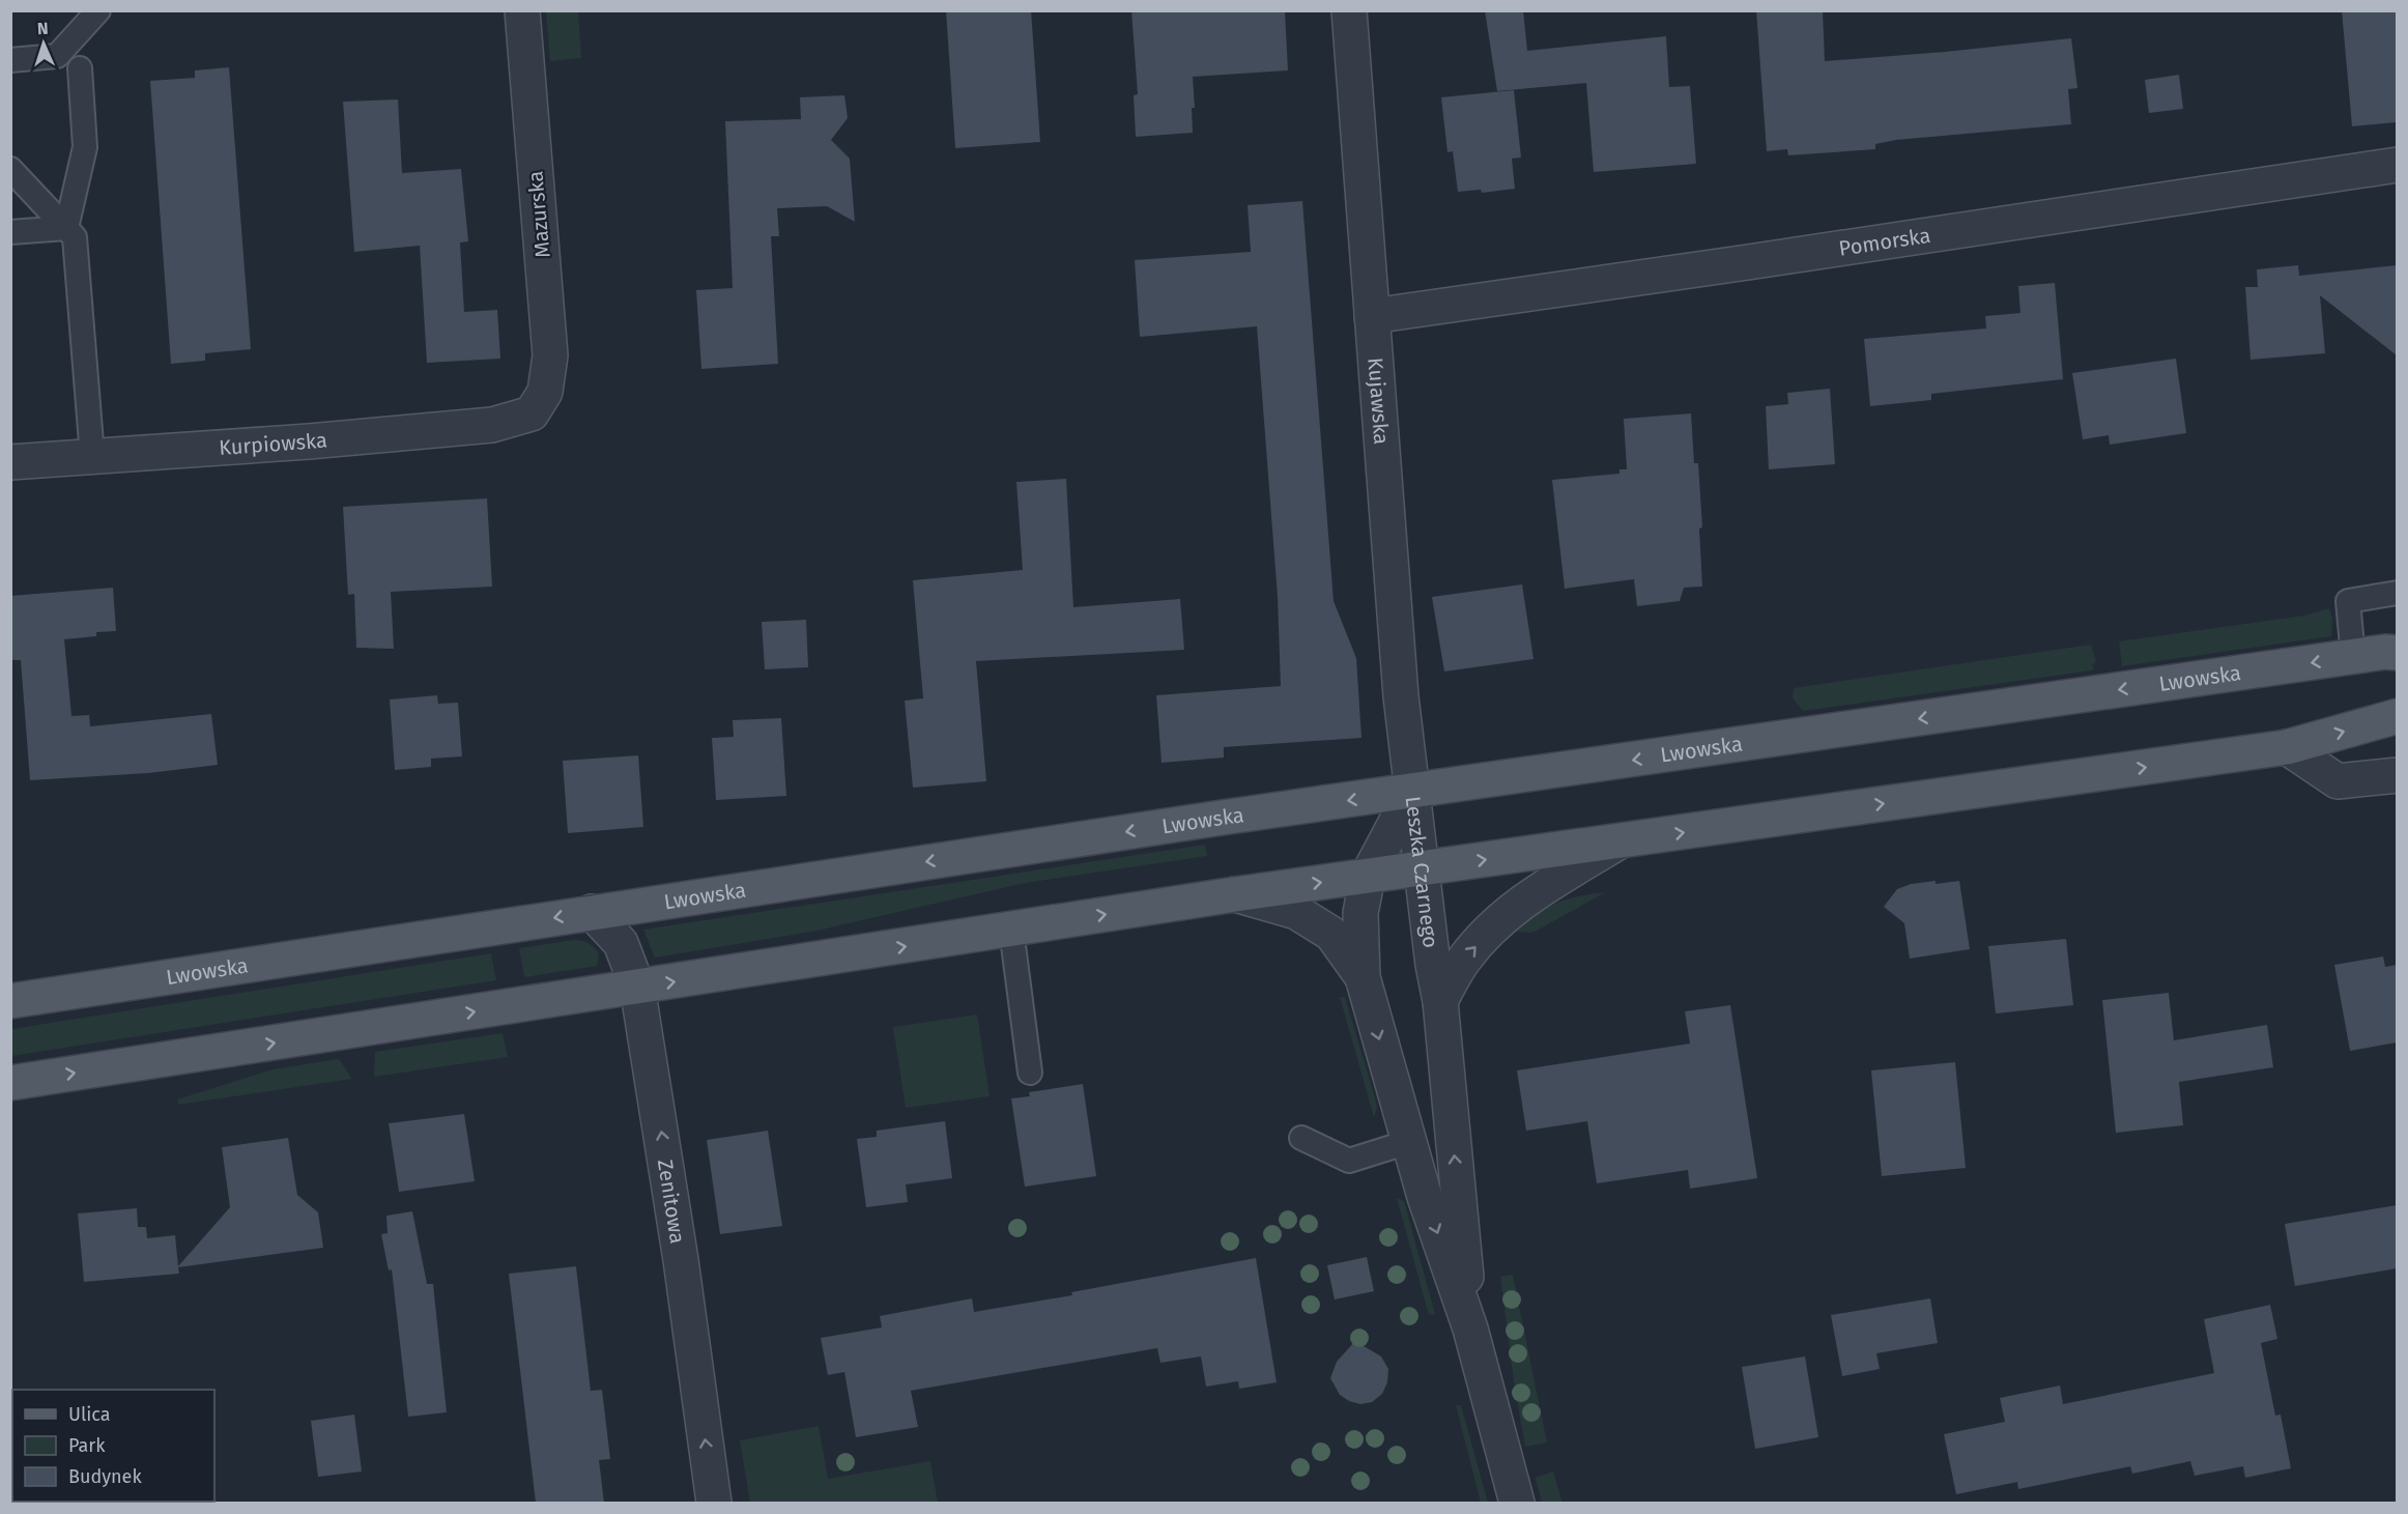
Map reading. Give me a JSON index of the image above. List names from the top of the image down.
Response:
{
  "streets": {
    "main road": ["Lwowska"],
    "street": [
      "Mazurska",
      "Pomorska",
      "Kujawska",
      "Kurpiowska",
      "Leszka Czarnego",
      "Zenitowa"
    ]
  },
  "crossings": [
    ["Mazurska", "Kurpiowska"],
    ["Pomorska", "Kujawska"],
    ["Kujawska", "Lwowska"],
    ["Kujawska", "Leszka Czarnego"],
    ["Lwowska", "Leszka Czarnego"],
    ["Lwowska", "Zenitowa"]
  ],
  "one_way": ["Zenitowa"],
  "legend": ["Ulica", "Park", "Budynek"],
  "north": "top"
}
